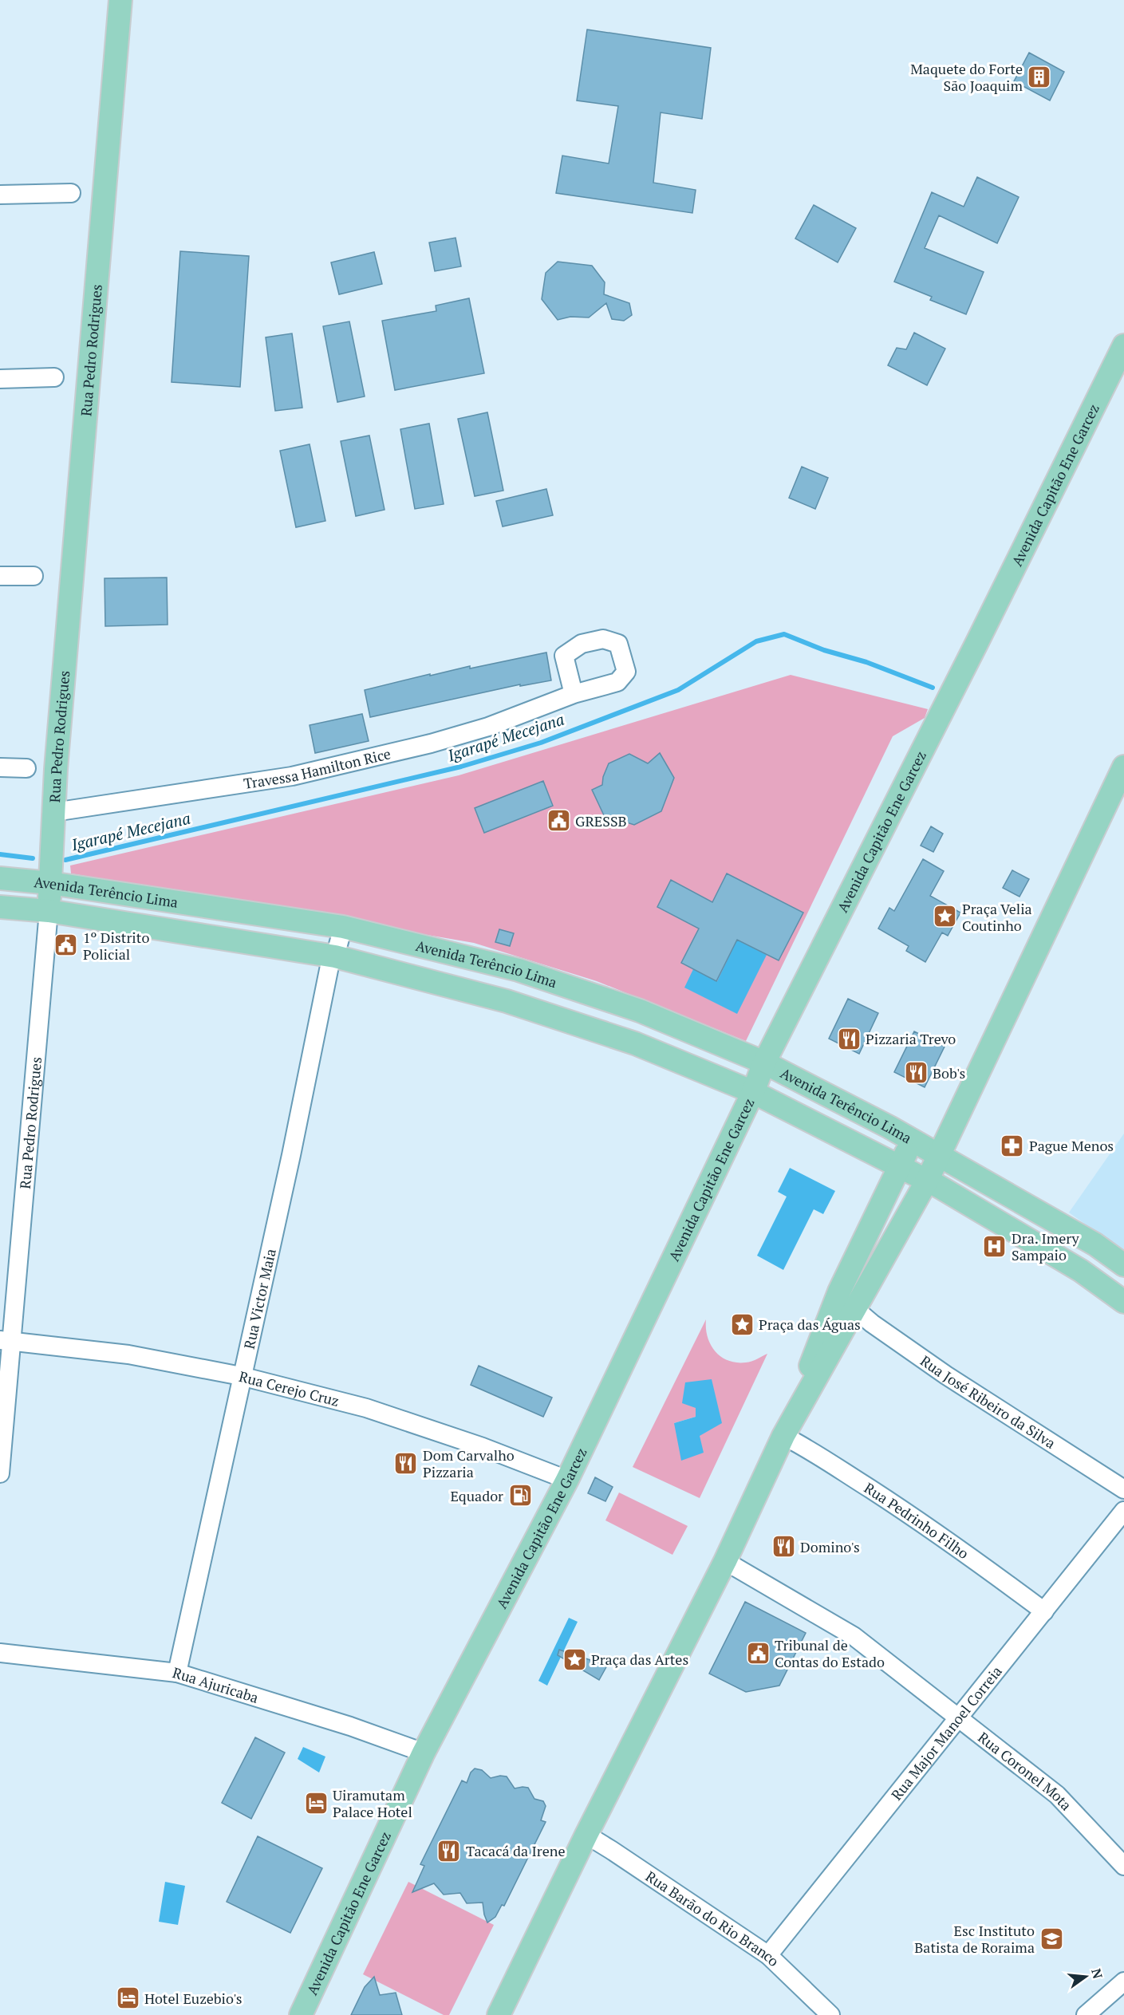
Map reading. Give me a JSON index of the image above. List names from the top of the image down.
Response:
{
  "streets": {
    "main road": ["Rua Pedro Rodrigues", "Avenida Capitão Ene Garcez", "Avenida Terêncio Lima"],
    "street": [
      "Travessa Hamilton Rice",
      "Rua Victor Maia",
      "Rua Cerejo Cruz",
      "Rua José Ribeiro da Silva",
      "Rua Pedrinho Filho",
      "Rua Ajuricaba",
      "Rua Major Manoel Correia",
      "Rua Coronel Mota",
      "Rua Barão do Rio Branco"
    ]
  },
  "crossings": [
    ["Rua Pedro Rodrigues", "Travessa Hamilton Rice"],
    ["Rua Pedro Rodrigues", "Avenida Terêncio Lima"],
    ["Rua Pedro Rodrigues", "Rua Cerejo Cruz"],
    ["Avenida Capitão Ene Garcez", "Avenida Terêncio Lima"],
    ["Avenida Capitão Ene Garcez", "Rua Cerejo Cruz"],
    ["Avenida Capitão Ene Garcez", "Rua Ajuricaba"],
    ["Avenida Terêncio Lima", "Rua Victor Maia"],
    ["Rua Victor Maia", "Rua Cerejo Cruz"],
    ["Rua Victor Maia", "Rua Ajuricaba"],
    ["Rua Pedrinho Filho", "Rua Major Manoel Correia"],
    ["Rua Major Manoel Correia", "Rua Coronel Mota"],
    ["Rua Major Manoel Correia", "Rua Barão do Rio Branco"]
  ],
  "water": ["Igarapé Mecejana"],
  "places": {
    "building": ["Maquete do Forte São Joaquim"],
    "public building": ["GRESSB", "1º Distrito Policial", "Tribunal de Contas do Estado"],
    "place": ["Praça Velia Coutinho", "Praça das Águas", "Praça das Artes"],
    "restaurant": [
      "Pizzaria Trevo",
      "Bob's",
      "Dom Carvalho Pizzaria",
      "Domino's",
      "Tacacá da Irene"
    ],
    "pharmacy": ["Pague Menos"],
    "hospital": ["Dra. Imery Sampaio"],
    "fuel station": ["Equador"],
    "hotel": ["Uiramutam Palace Hotel", "Hotel Euzebio's"],
    "school or university": ["Esc Instituto Batista de Roraima"]
  },
  "north": "right"
}
